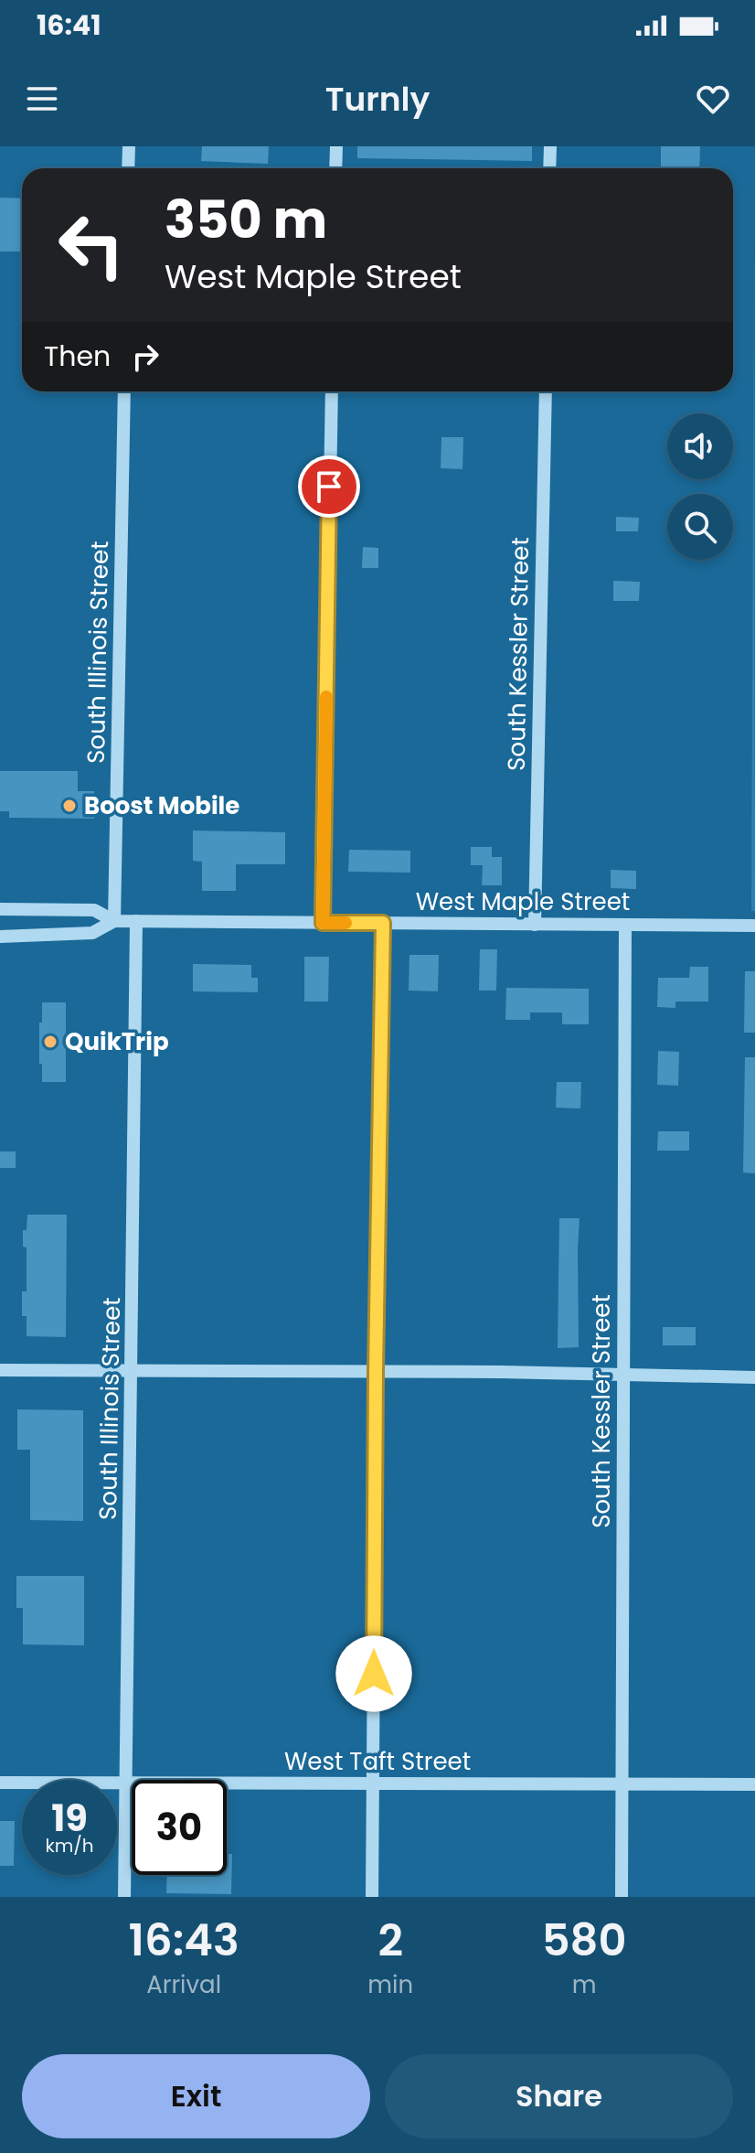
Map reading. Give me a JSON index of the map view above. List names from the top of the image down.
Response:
{
  "streets": {
    "street": [
      "South Illinois Street",
      "South Kessler Street",
      "West Maple Street",
      "West Taft Street"
    ]
  },
  "crossings": [
    ["South Illinois Street", "West Maple Street"],
    ["South Illinois Street", "West Taft Street"],
    ["South Kessler Street", "West Maple Street"],
    ["South Kessler Street", "West Taft Street"]
  ],
  "places": ["Boost Mobile", "QuikTrip"],
  "page": {
    "status": "16:41",
    "header": "Turnly",
    "turn": ["350 m", "West Maple Street"],
    "then": "Then",
    "speed": "19 km/h",
    "limit": "30",
    "eta": [
      "16:43",
      "Arrival",
      "2",
      "min",
      "580",
      "m"
    ],
    "buttons": ["Exit", "Share"]
  }
}
